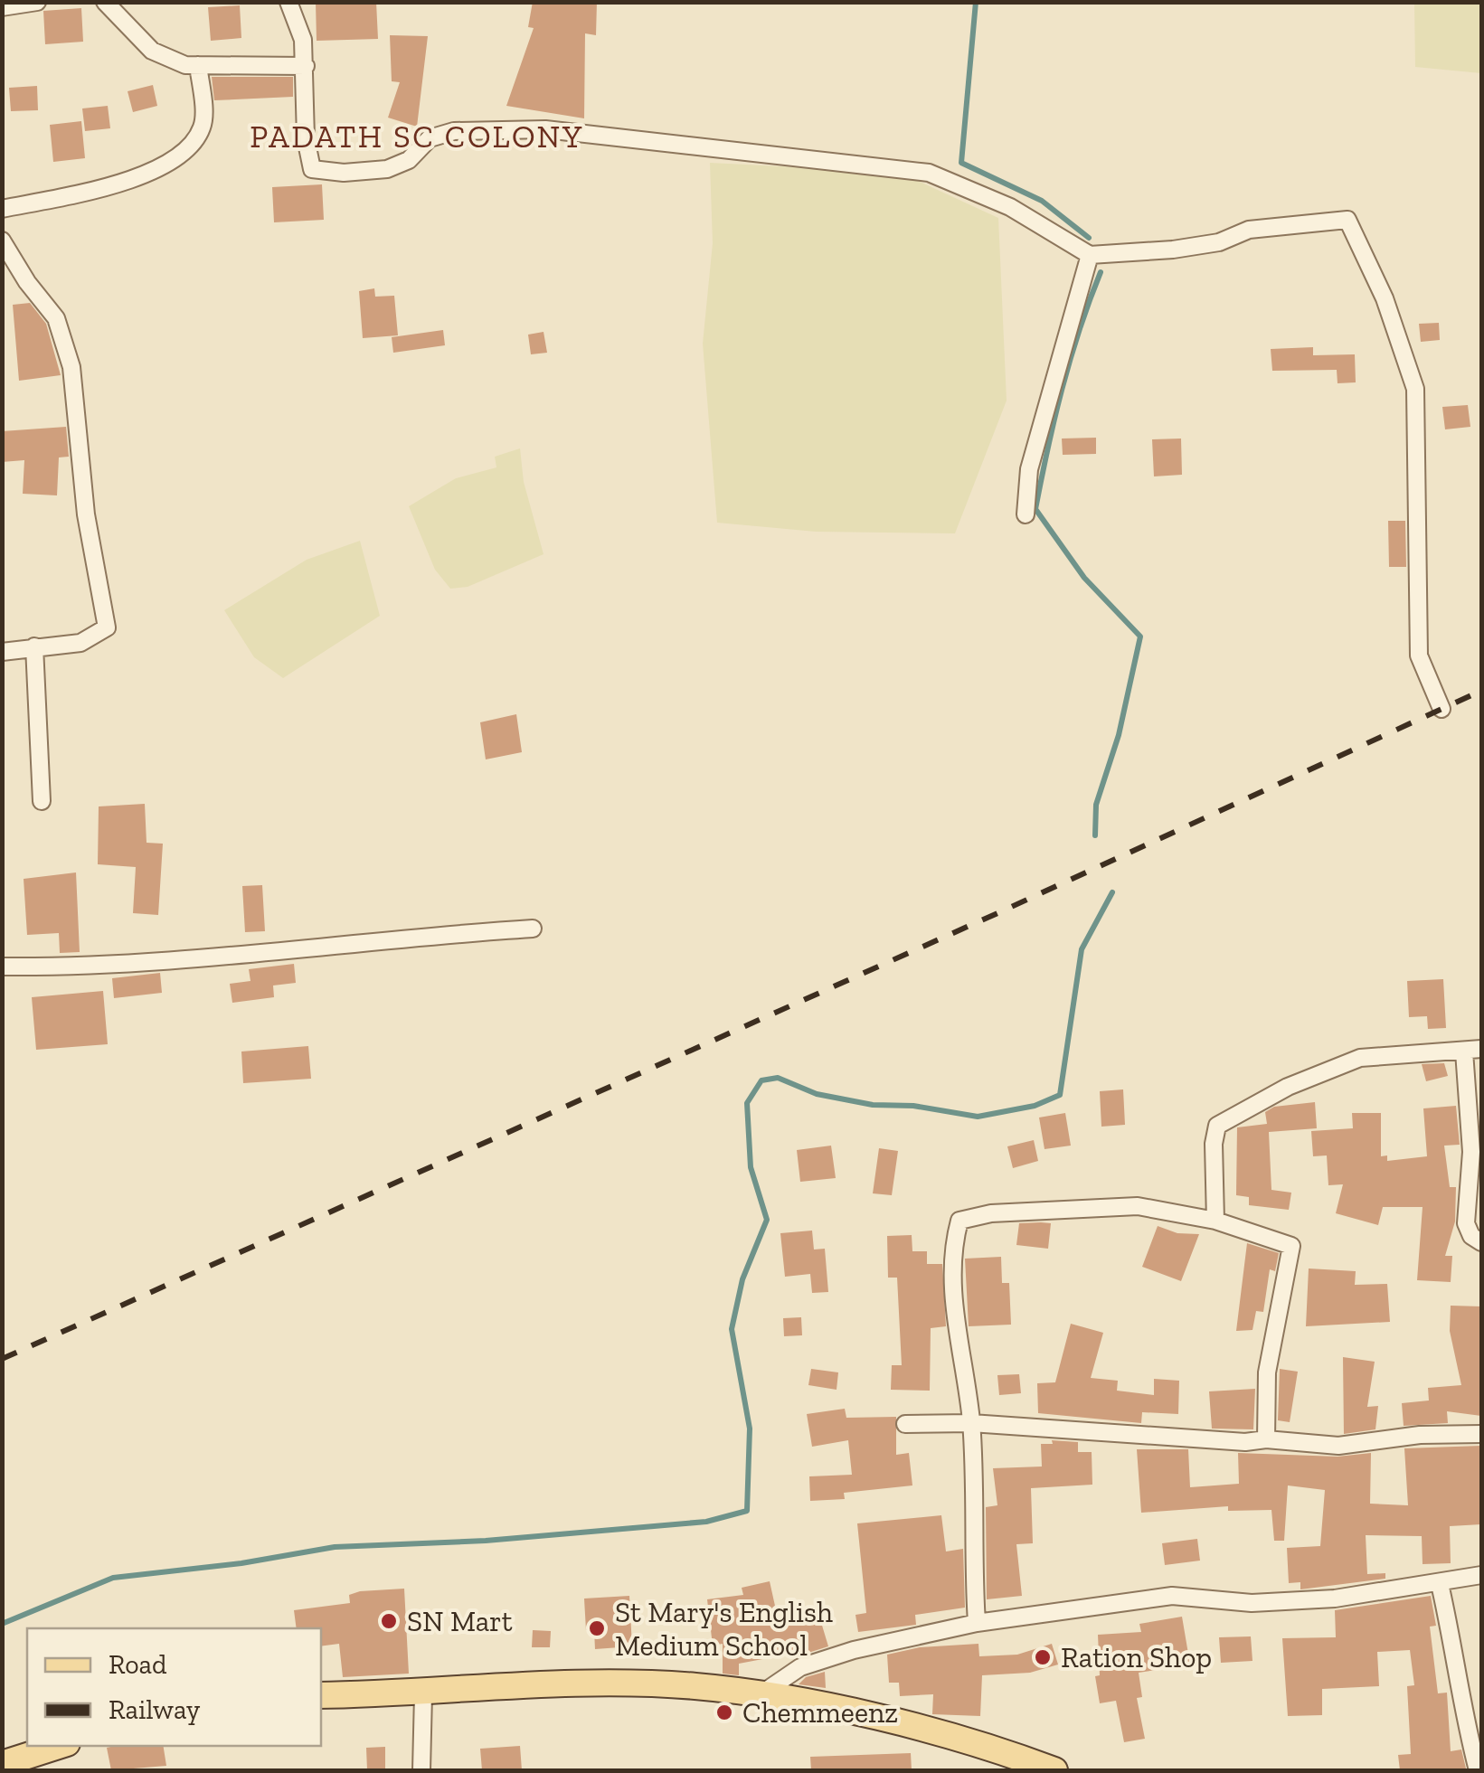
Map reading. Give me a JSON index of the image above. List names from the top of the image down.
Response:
{
  "districts": ["PADATH SC COLONY"],
  "places": [
    "SN Mart",
    "St Mary's English Medium School",
    "Ration Shop",
    "Chemmeenz"
  ],
  "legend": ["Road", "Railway"]
}
